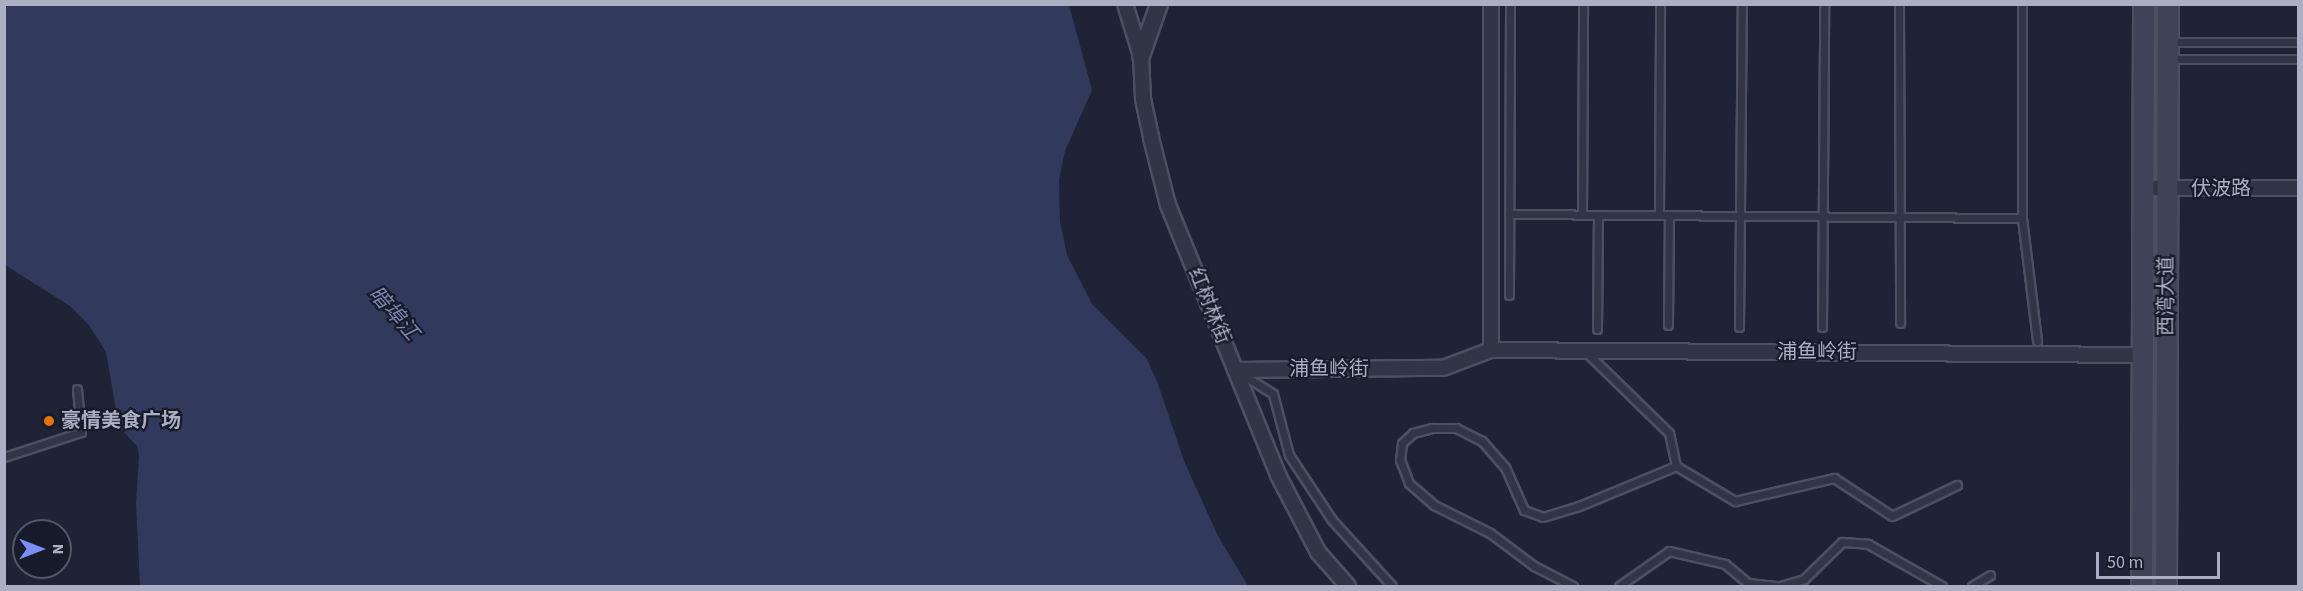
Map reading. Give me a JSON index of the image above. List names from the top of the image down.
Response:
{
  "streets": {
    "main road": ["西湾大道"],
    "street": ["伏波路", "红树林街", "浦鱼岭街"]
  },
  "crossings": [
    ["伏波路", "西湾大道"],
    ["西湾大道", "浦鱼岭街"],
    ["红树林街", "浦鱼岭街"]
  ],
  "water": ["暗埠江"],
  "places": ["豪情美食广场"],
  "scale_bar": "50 m",
  "north": "right"
}
